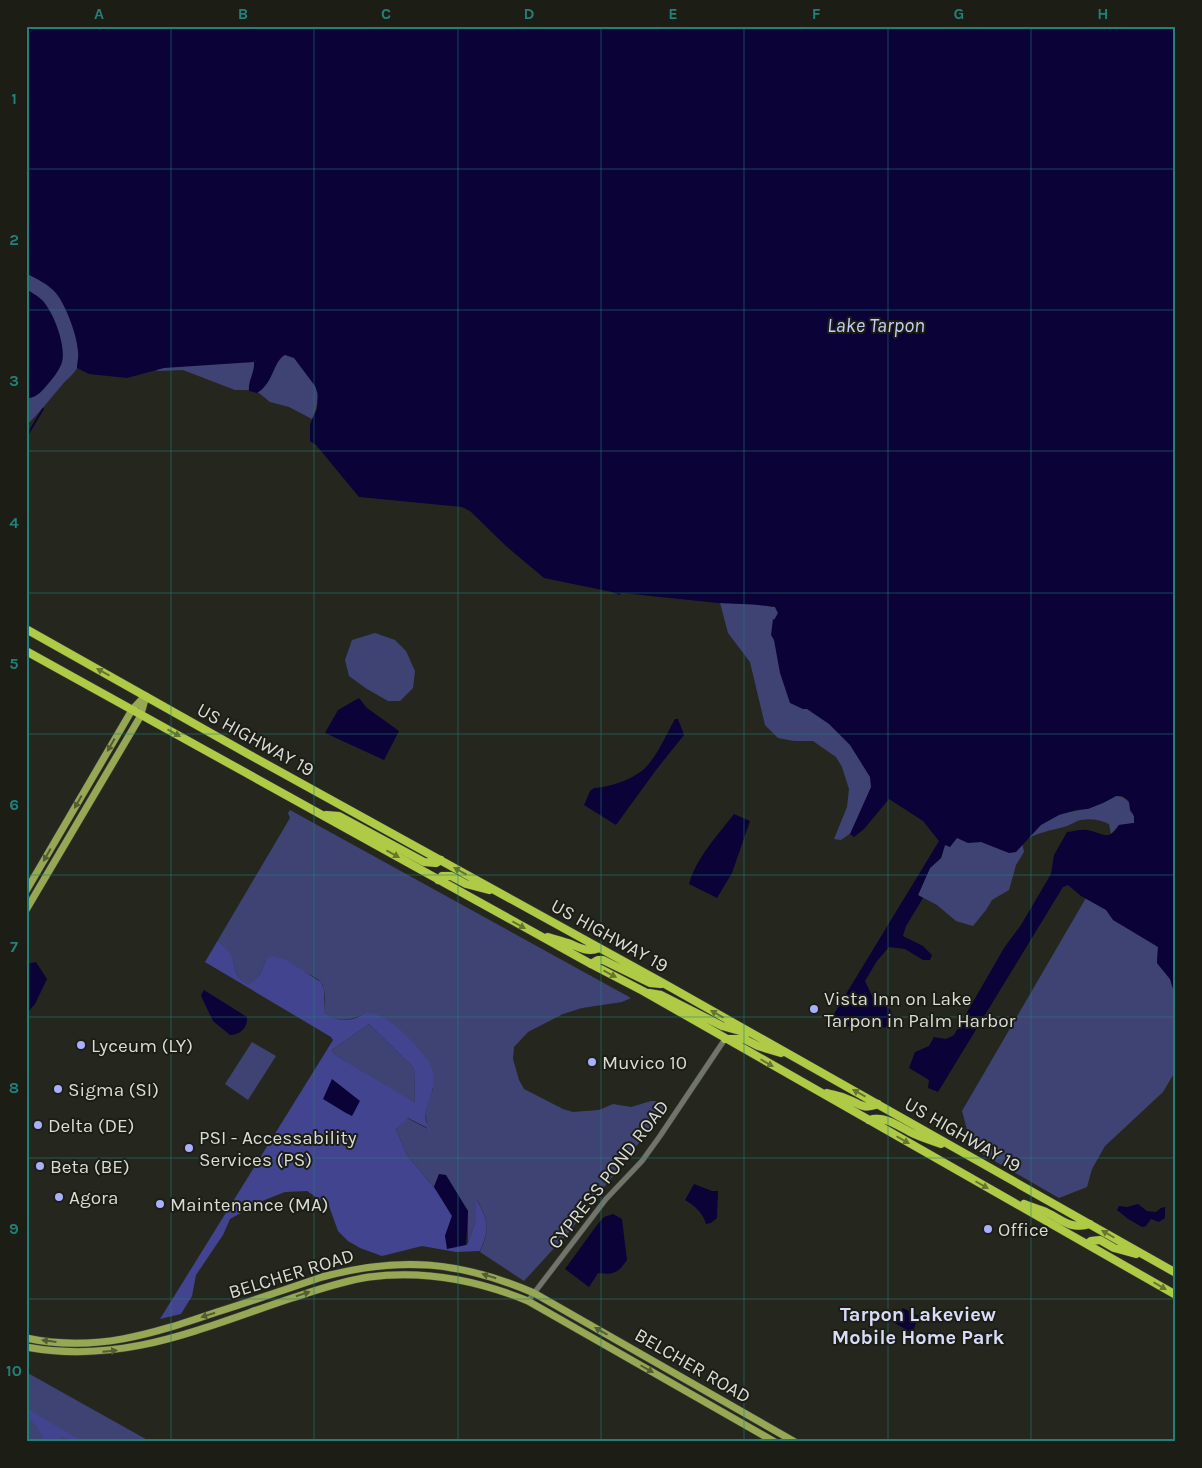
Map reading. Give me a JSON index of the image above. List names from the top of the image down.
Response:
{
  "streets": {
    "highway": ["US HIGHWAY 19"],
    "main road": ["BELCHER ROAD"],
    "street": ["CYPRESS POND ROAD"]
  },
  "crossings": [
    ["US HIGHWAY 19", "CYPRESS POND ROAD"],
    ["CYPRESS POND ROAD", "BELCHER ROAD"]
  ],
  "districts": ["Tarpon Lakeview Mobile Home Park"],
  "water": ["Lake Tarpon"],
  "places": [
    "Vista Inn on Lake Tarpon in Palm Harbor",
    "Lyceum (LY)",
    "Muvico 10",
    "Sigma (SI)",
    "Delta (DE)",
    "PSI - Accessability Services (PS)",
    "Beta (BE)",
    "Agora",
    "Maintenance (MA)",
    "Office"
  ],
  "grid": {
    "columns": [
      "A",
      "B",
      "C",
      "D",
      "E",
      "F",
      "G",
      "H"
    ],
    "rows": [
      "1",
      "2",
      "3",
      "4",
      "5",
      "6",
      "7",
      "8",
      "9",
      "10"
    ]
  }
}
